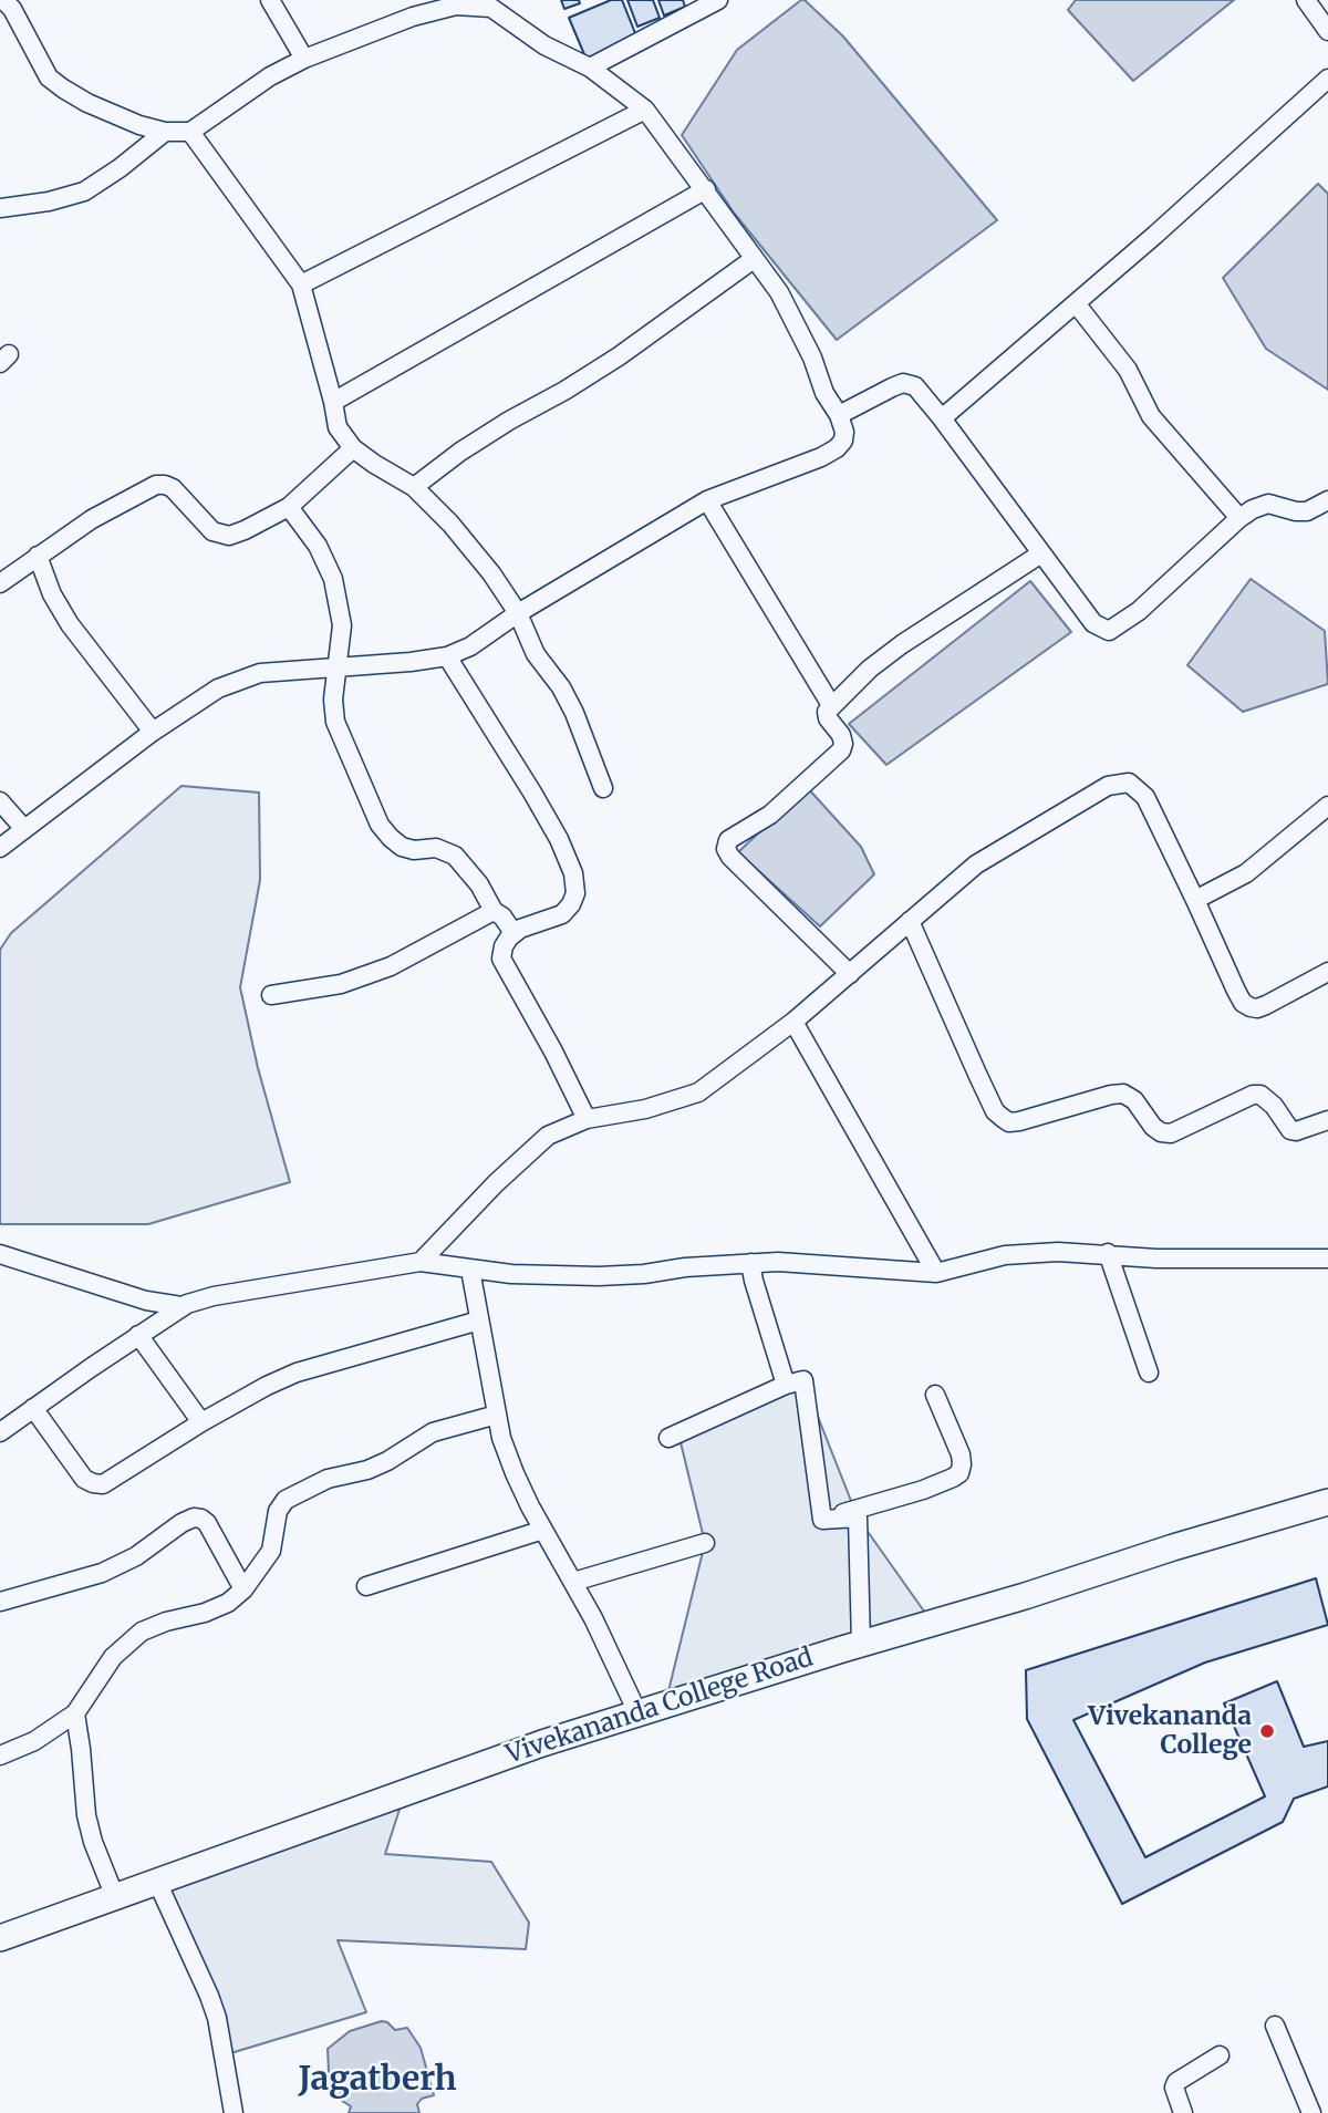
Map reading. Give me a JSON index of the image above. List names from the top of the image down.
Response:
{
  "streets": {
    "street": ["Vivekananda College Road"]
  },
  "districts": ["Jagatberh"],
  "places": ["Vivekananda College"]
}
